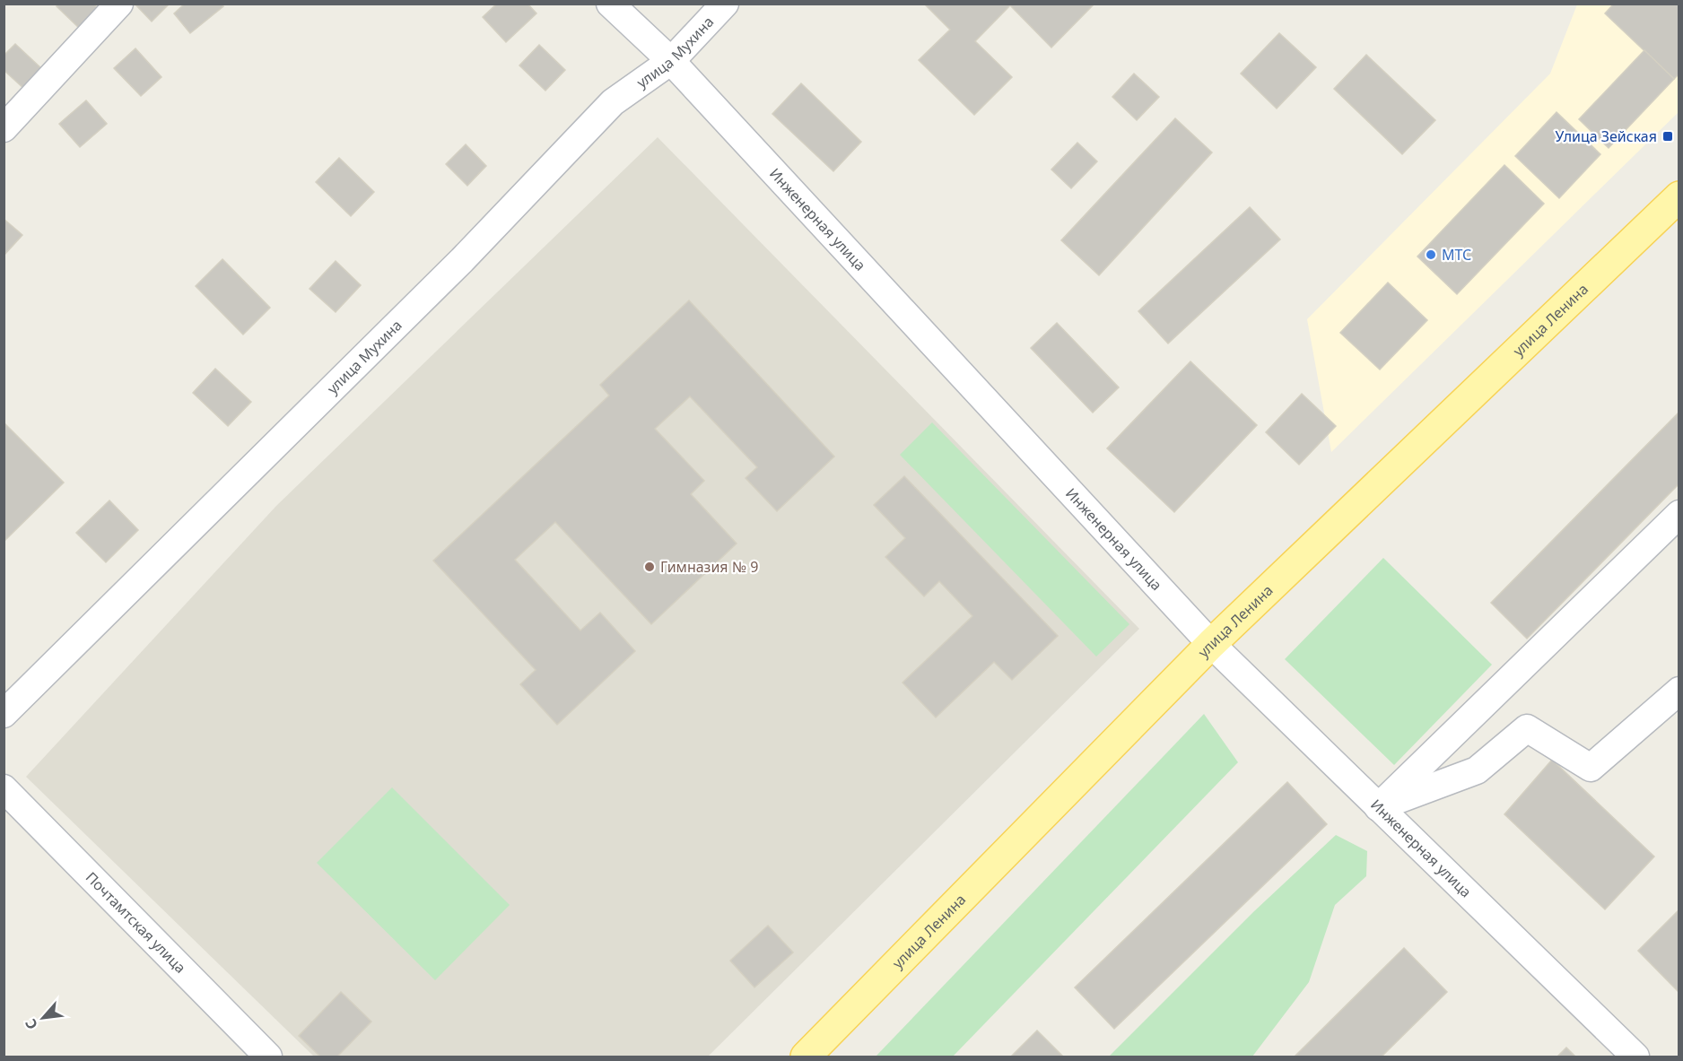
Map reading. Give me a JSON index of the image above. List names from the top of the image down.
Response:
{
  "streets": {
    "main road": ["улица Ленина"],
    "street": ["улица Мухина", "Инженерная улица", "Почтамтская улица"]
  },
  "crossings": [
    ["улица Мухина", "Инженерная улица"],
    ["Инженерная улица", "улица Ленина"]
  ],
  "places": {
    "transit": ["Улица Зейская"],
    "other": ["МТС", "Гимназия № 9"]
  },
  "north": "bottom left"
}
